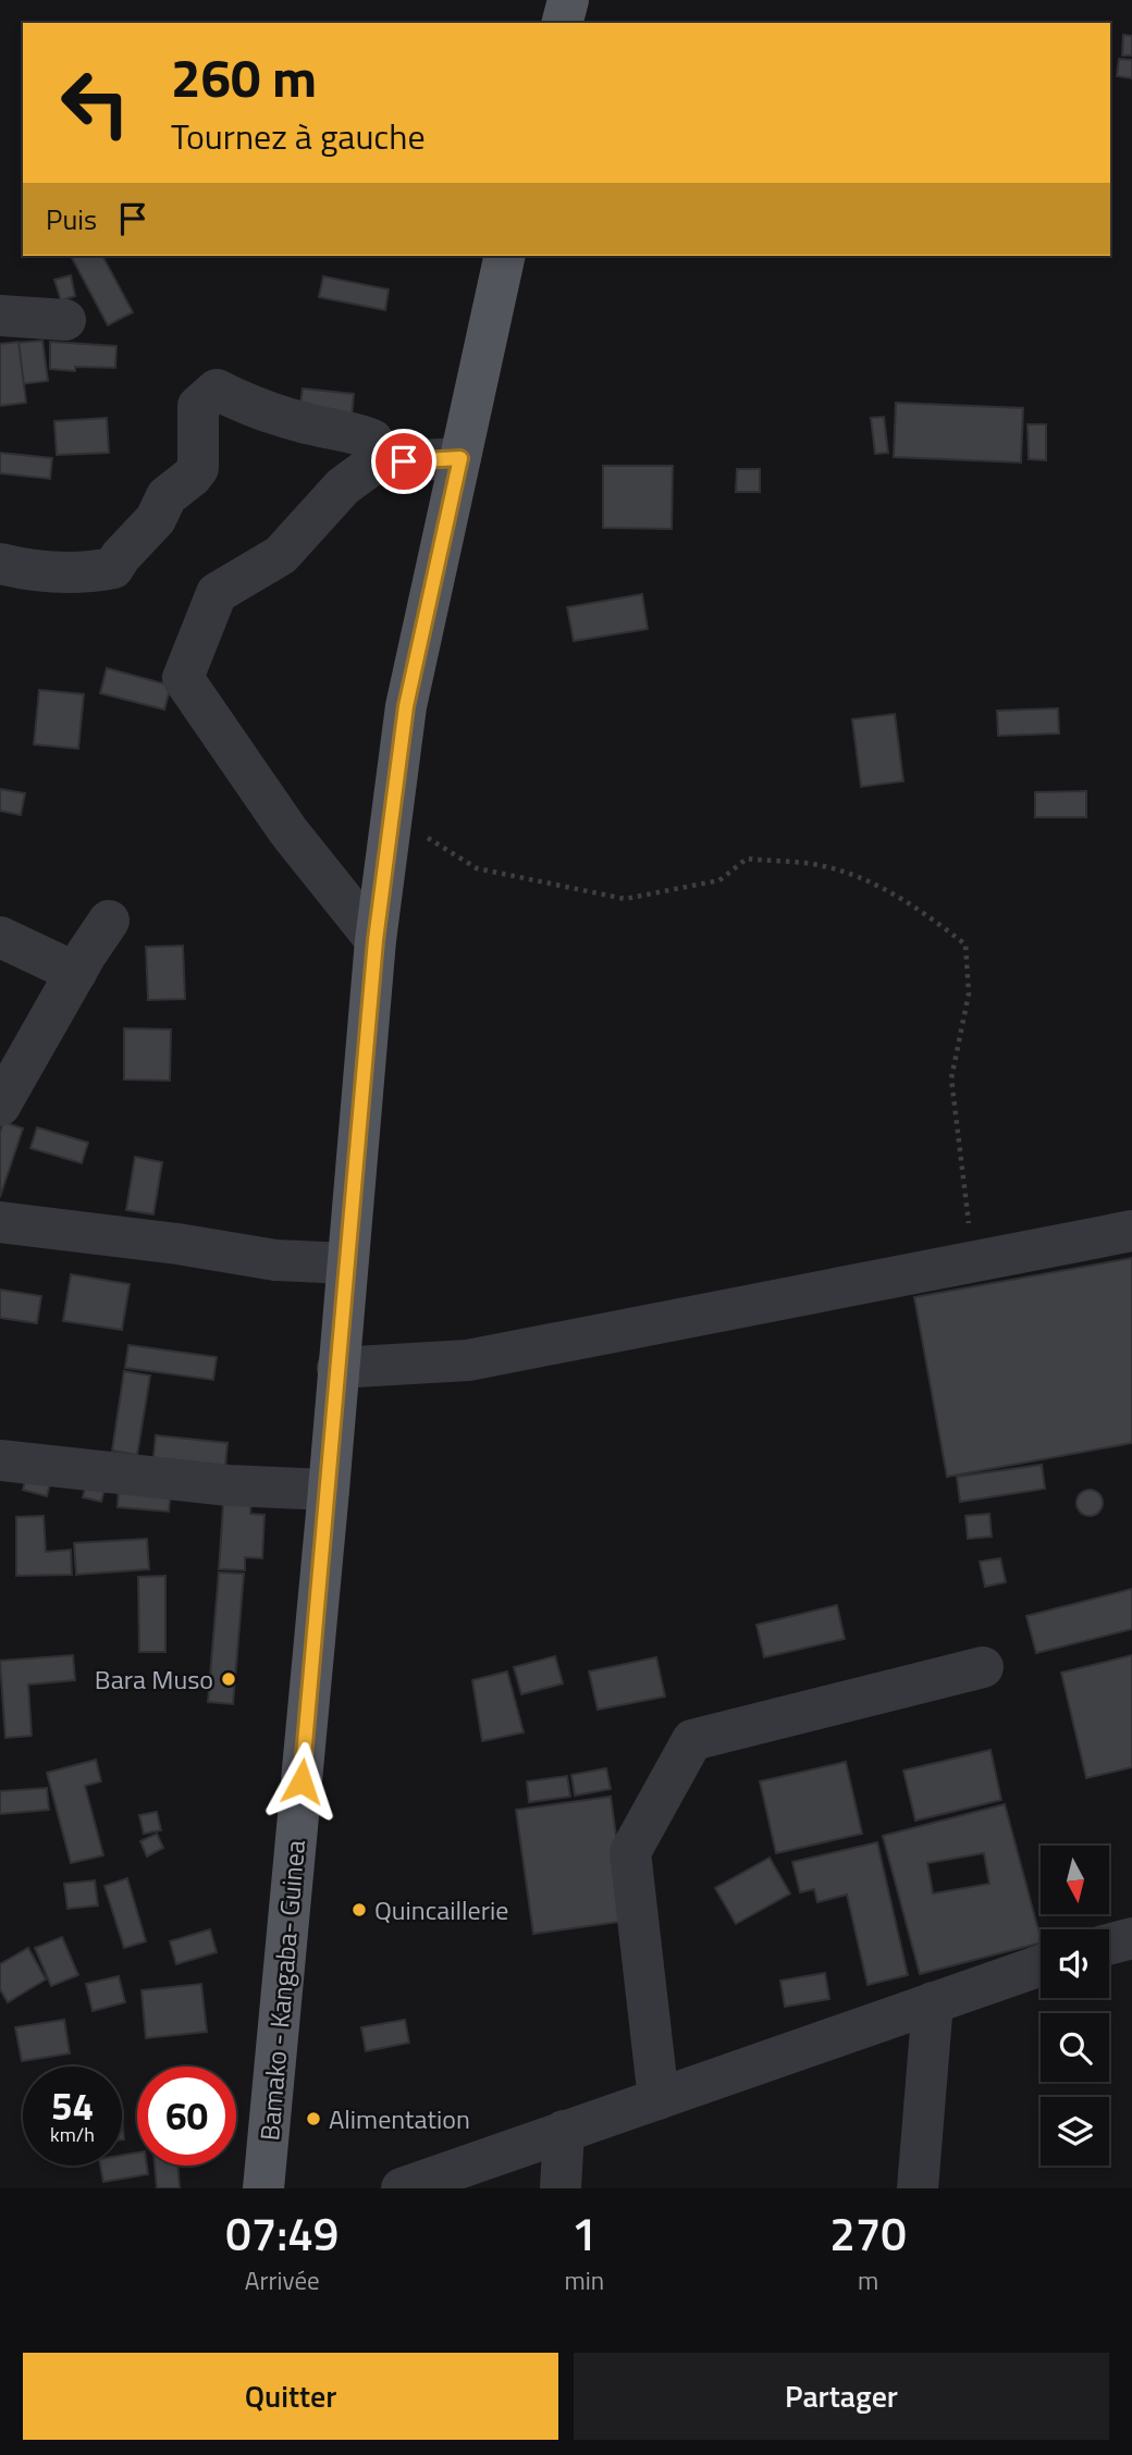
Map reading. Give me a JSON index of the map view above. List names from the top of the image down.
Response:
{
  "streets": {
    "main road": ["Bamako - Kangaba- Guinea"]
  },
  "places": ["Bara Muso", "Quincaillerie", "Alimentation"],
  "north": "bottom",
  "page": {
    "turn": ["260 m", "Tournez à gauche"],
    "then": "Puis",
    "speed": "54 km/h",
    "limit": "60",
    "eta": [
      "07:49",
      "Arrivée",
      "1",
      "min",
      "270",
      "m"
    ],
    "buttons": ["Quitter", "Partager"]
  }
}
